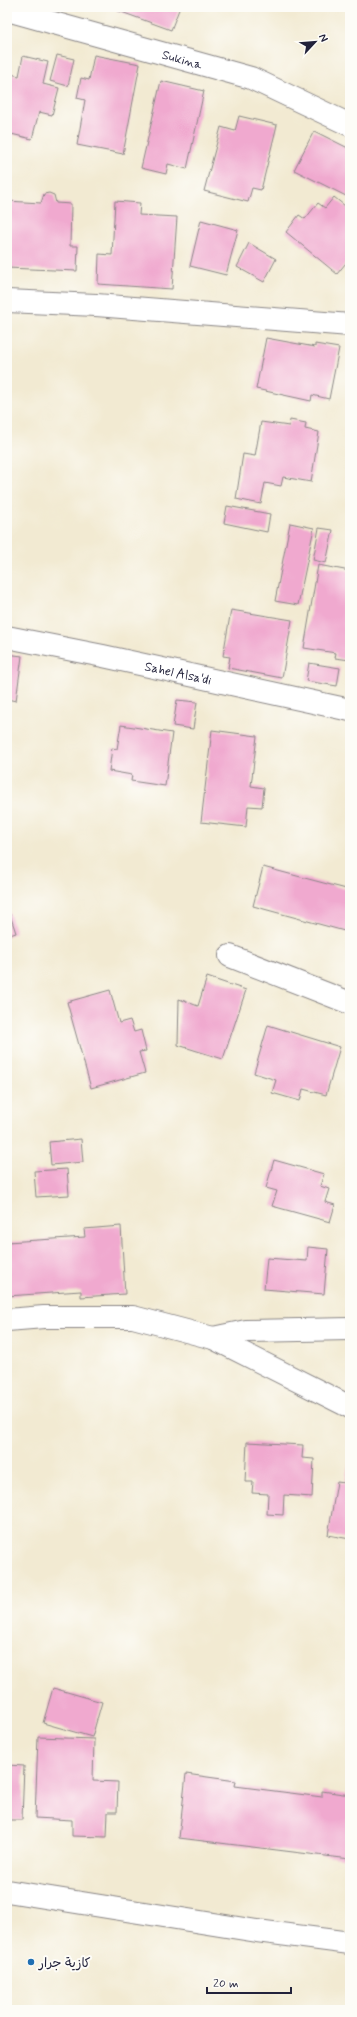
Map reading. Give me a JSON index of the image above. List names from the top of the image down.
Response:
{
  "streets": {
    "street": ["Sukina", "Sahel Alsa'di"]
  },
  "places": ["كازية جرار"],
  "scale_bar": "20 m",
  "north": "top right"
}
